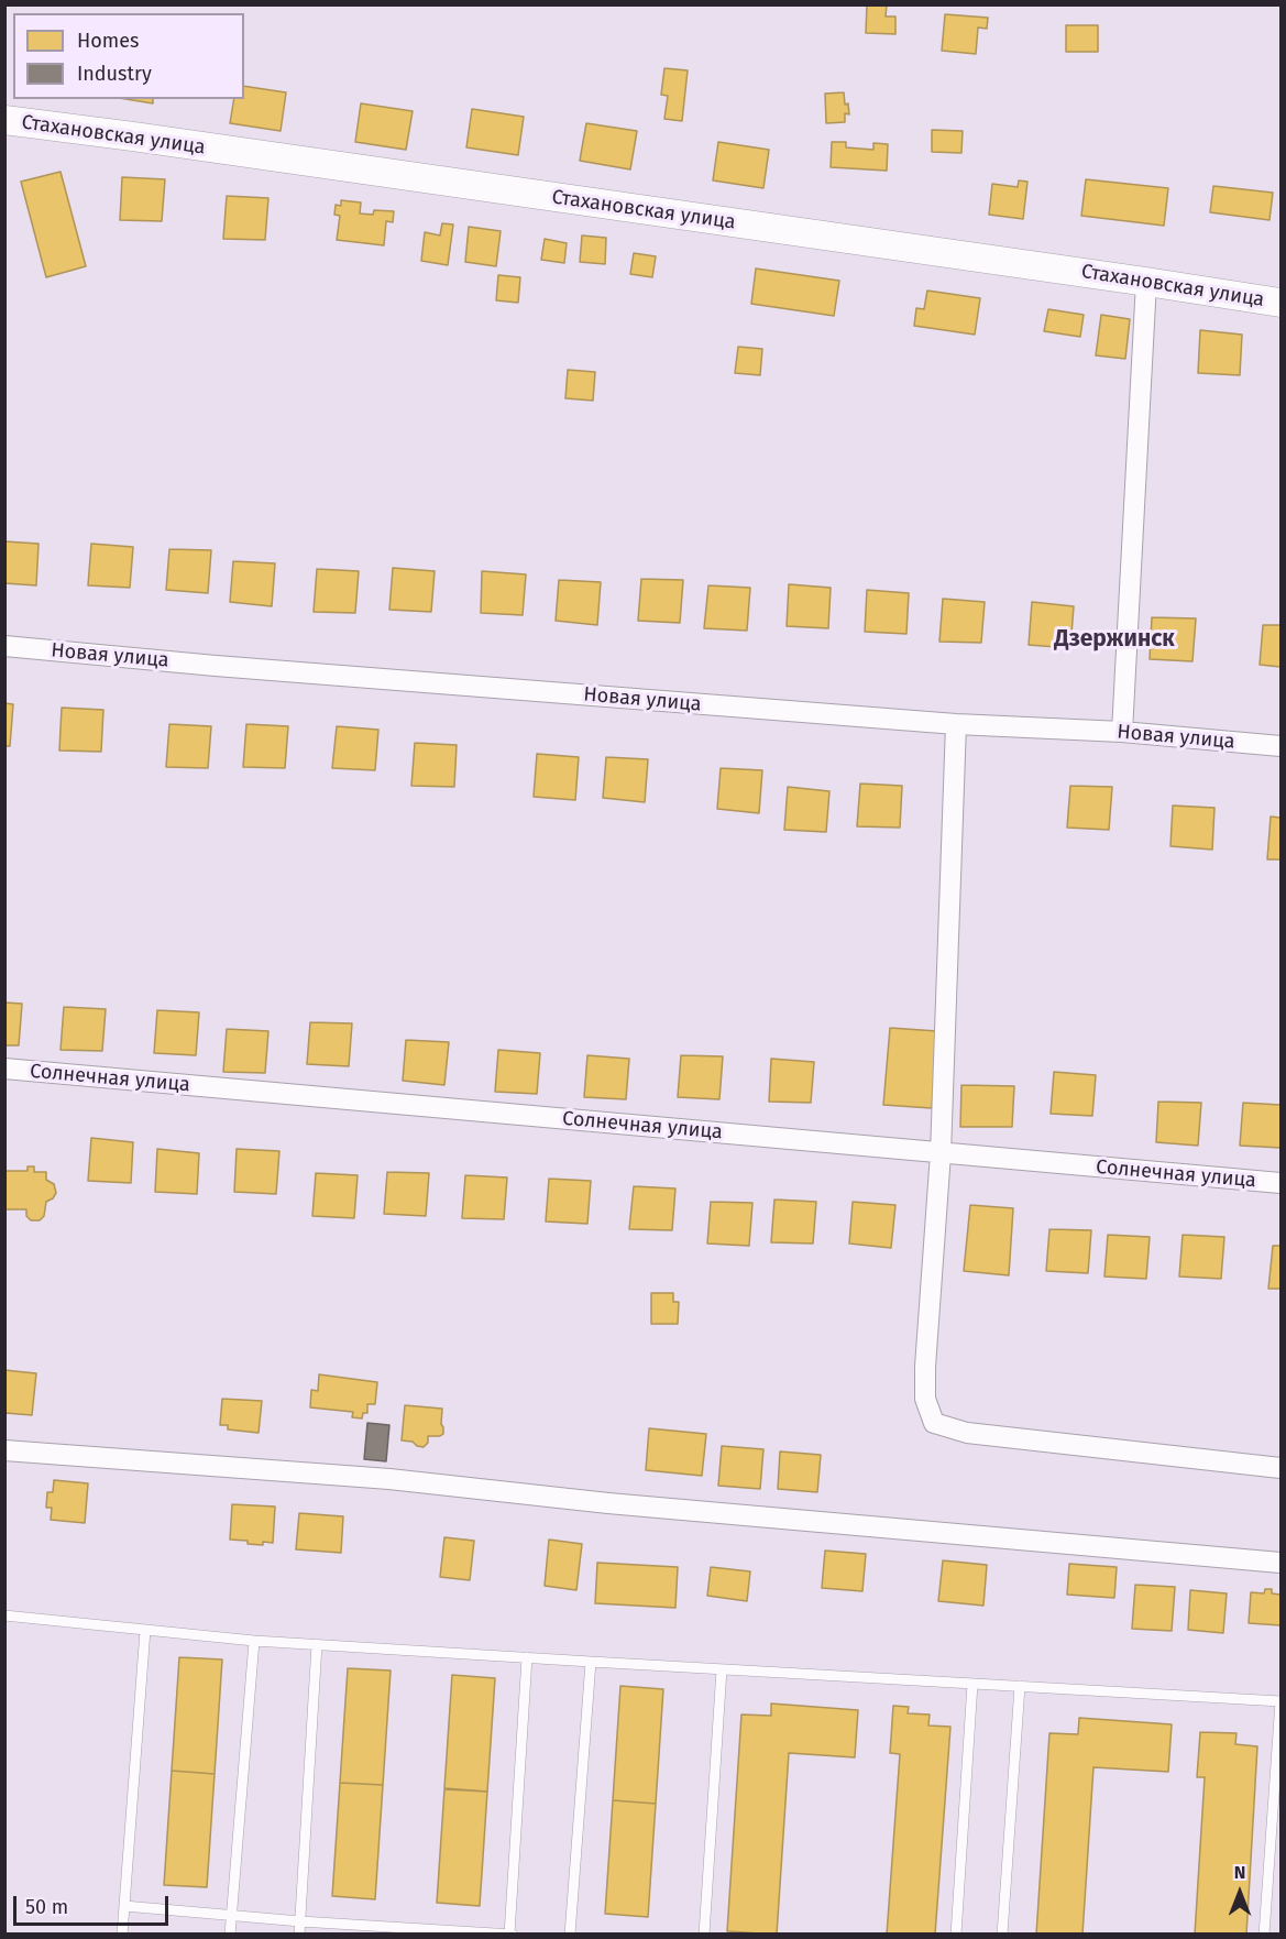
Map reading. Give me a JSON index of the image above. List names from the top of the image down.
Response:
{
  "streets": {
    "street": ["Стахановская улица", "Новая улица", "Солнечная улица"]
  },
  "districts": ["Дзержинск"],
  "legend": ["Homes", "Industry"],
  "scale_bar": "50 m",
  "north": "top"
}
